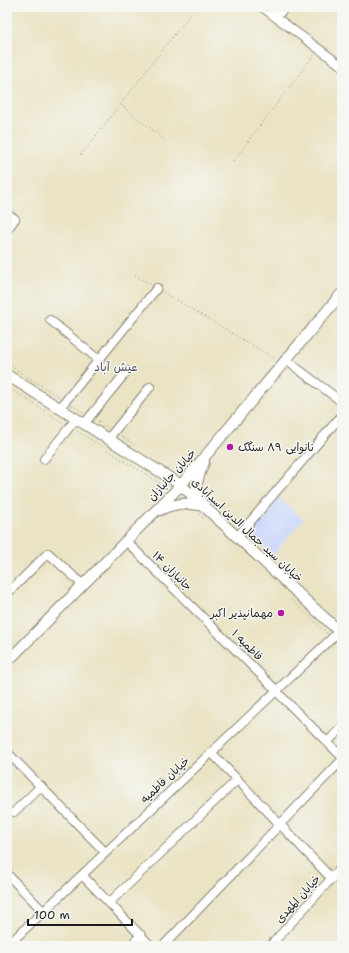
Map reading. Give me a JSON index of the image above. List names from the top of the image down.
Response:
{
  "streets": {
    "main road": ["خیابان جانبازان", "خیابان سید جمال الدین اسدآبادی"],
    "street": [
      "جانبازان ۱۴",
      "فاطمیه ۱",
      "خیابان فاطمیه",
      "خیابان المهدی"
    ]
  },
  "crossings": [
    ["خیابان جانبازان", "خیابان سید جمال الدین اسدآبادی"],
    ["خیابان جانبازان", "جانبازان ۱۴"],
    ["خیابان سید جمال الدین اسدآبادی", "خیابان فاطمیه"],
    ["جانبازان ۱۴", "فاطمیه ۱"],
    ["فاطمیه ۱", "خیابان فاطمیه"]
  ],
  "districts": ["عیش آباد"],
  "places": ["نانوایی ۸۹ سنگک", "مهمانپذیر اکبر"],
  "scale_bar": "100 m"
}
